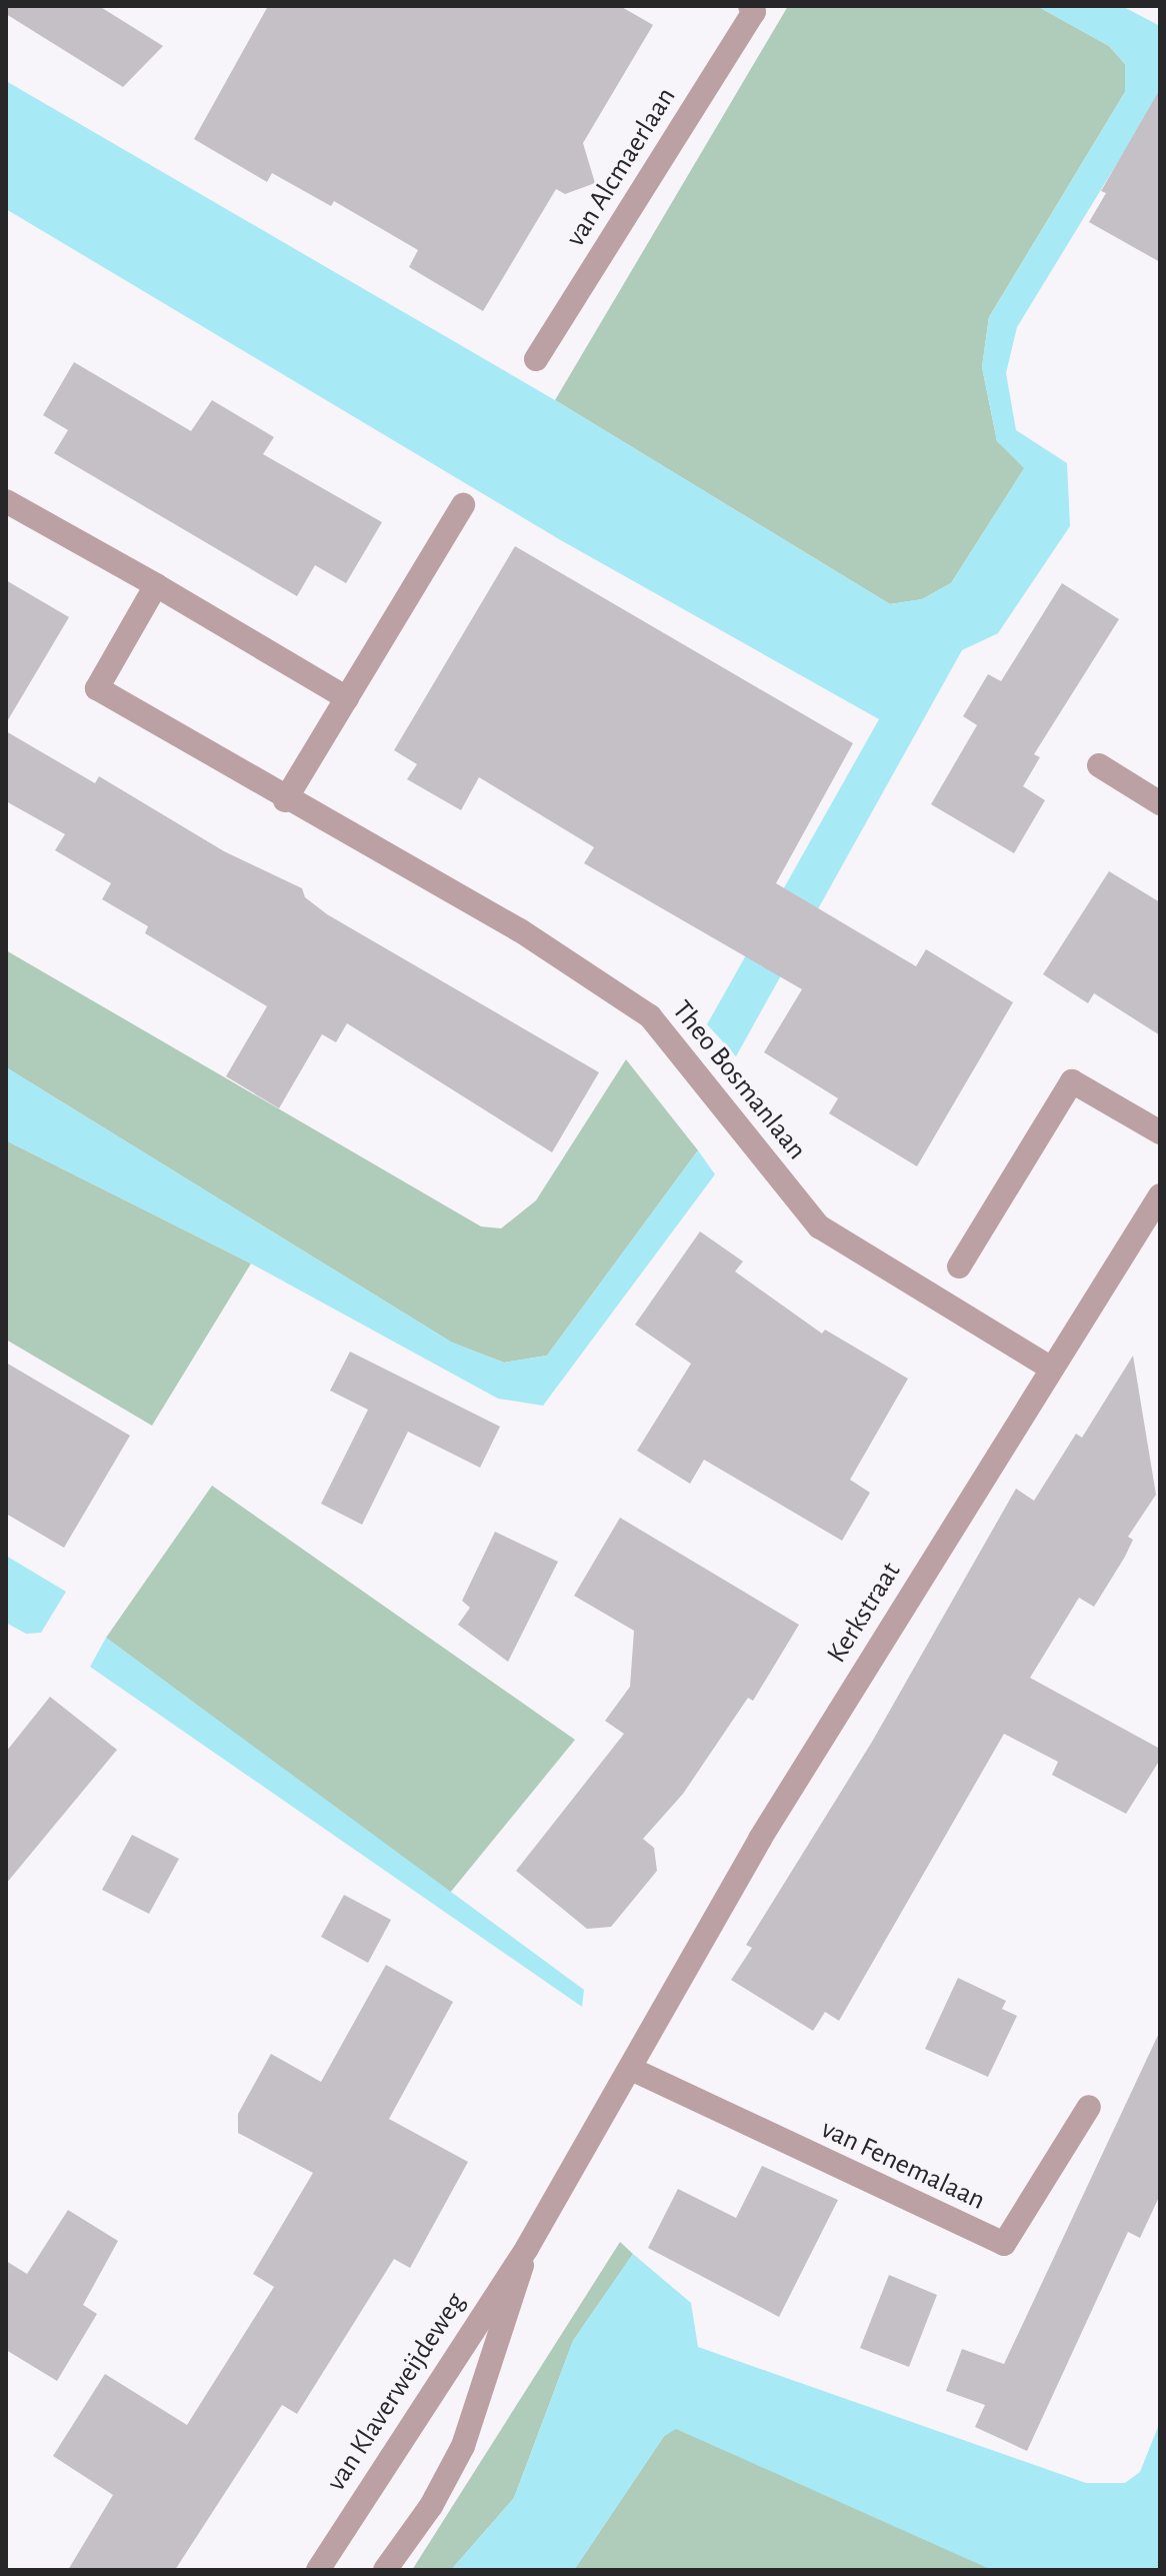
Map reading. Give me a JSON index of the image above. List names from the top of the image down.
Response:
{
  "streets": {
    "street": [
      "van Alcmaerlaan",
      "Theo Bosmanlaan",
      "Kerkstraat",
      "van Fenemalaan",
      "van Klaverweijdeweg"
    ]
  },
  "crossings": [
    ["Theo Bosmanlaan", "Kerkstraat"],
    ["Kerkstraat", "van Fenemalaan"],
    ["Kerkstraat", "van Klaverweijdeweg"],
    ["van Fenemalaan", "van Klaverweijdeweg"]
  ]
}
